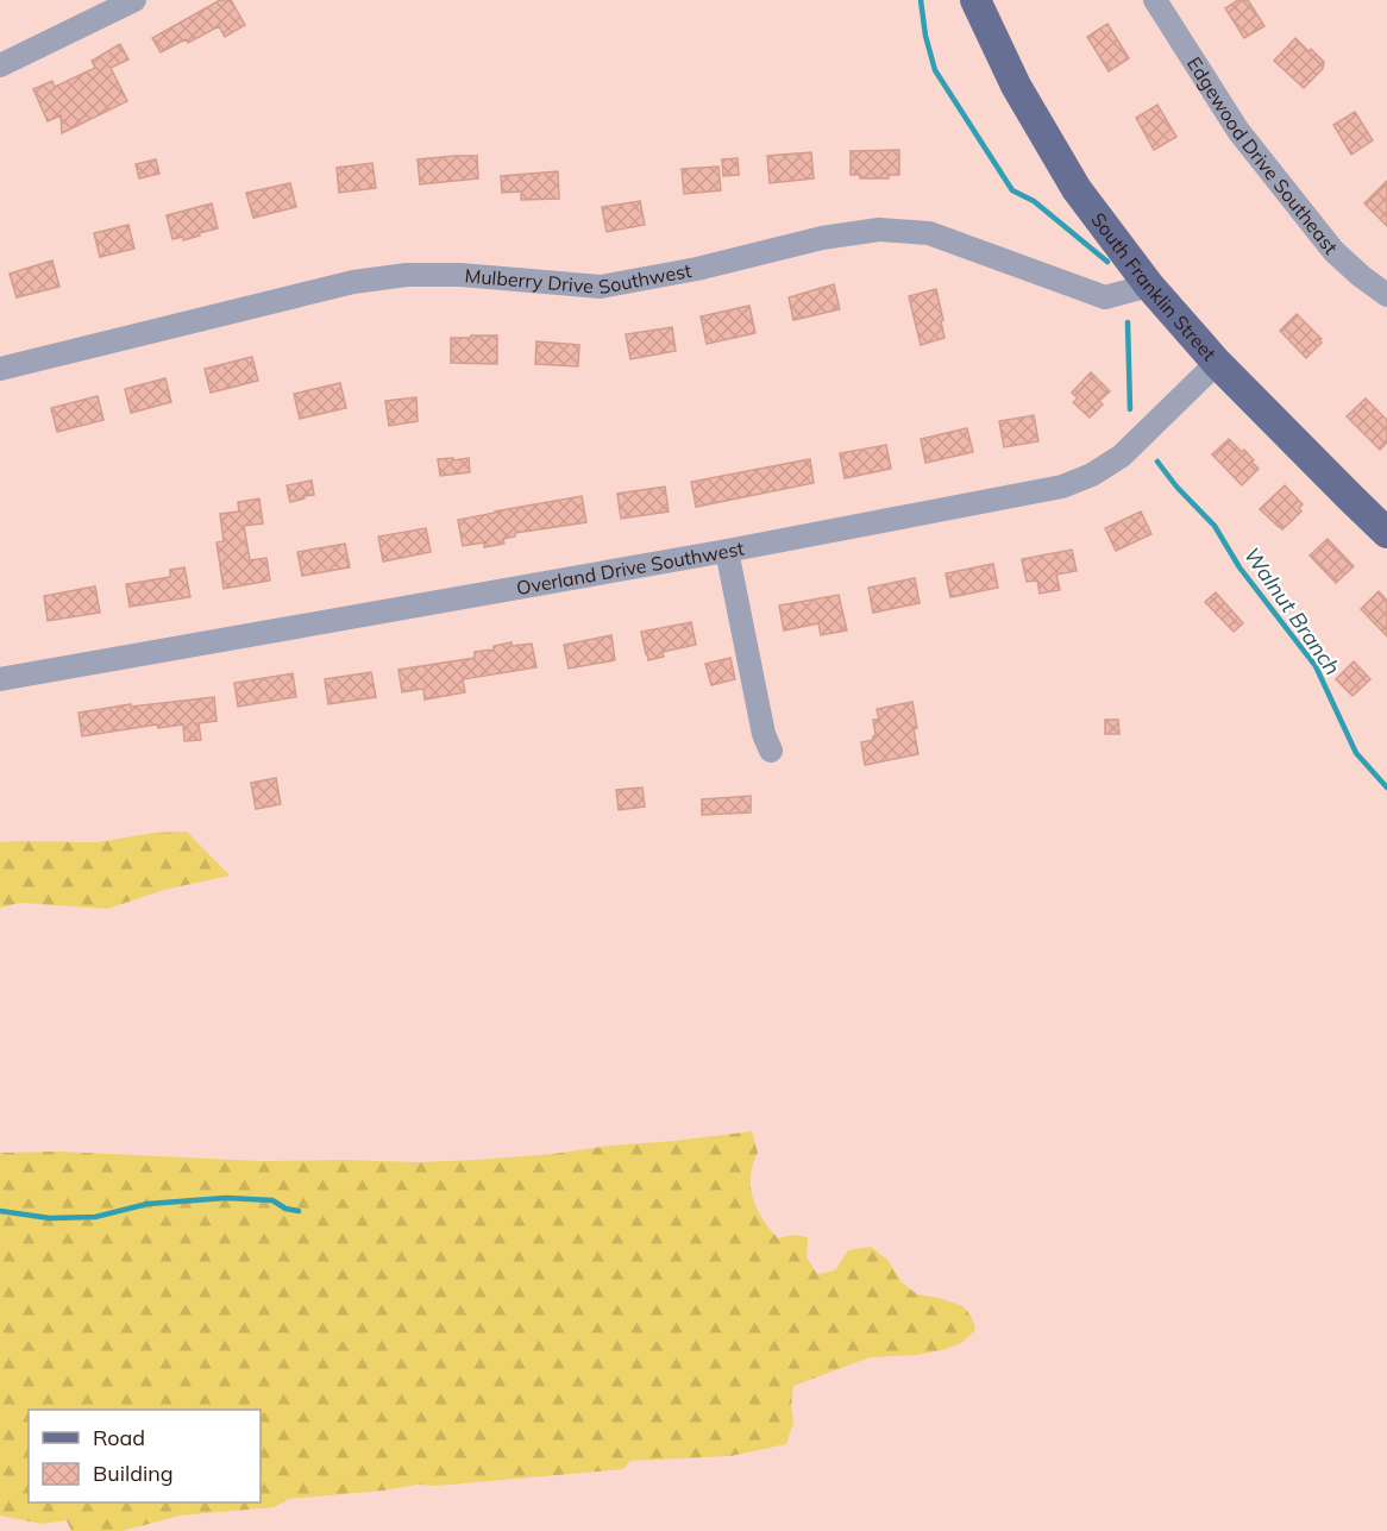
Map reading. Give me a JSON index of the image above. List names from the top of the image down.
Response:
{
  "streets": {
    "main road": ["South Franklin Street"],
    "street": ["Edgewood Drive Southeast", "Mulberry Drive Southwest", "Overland Drive Southwest"]
  },
  "crossings": [
    ["Mulberry Drive Southwest", "South Franklin Street"],
    ["South Franklin Street", "Overland Drive Southwest"]
  ],
  "water": ["Walnut Branch"],
  "legend": ["Road", "Building"]
}
